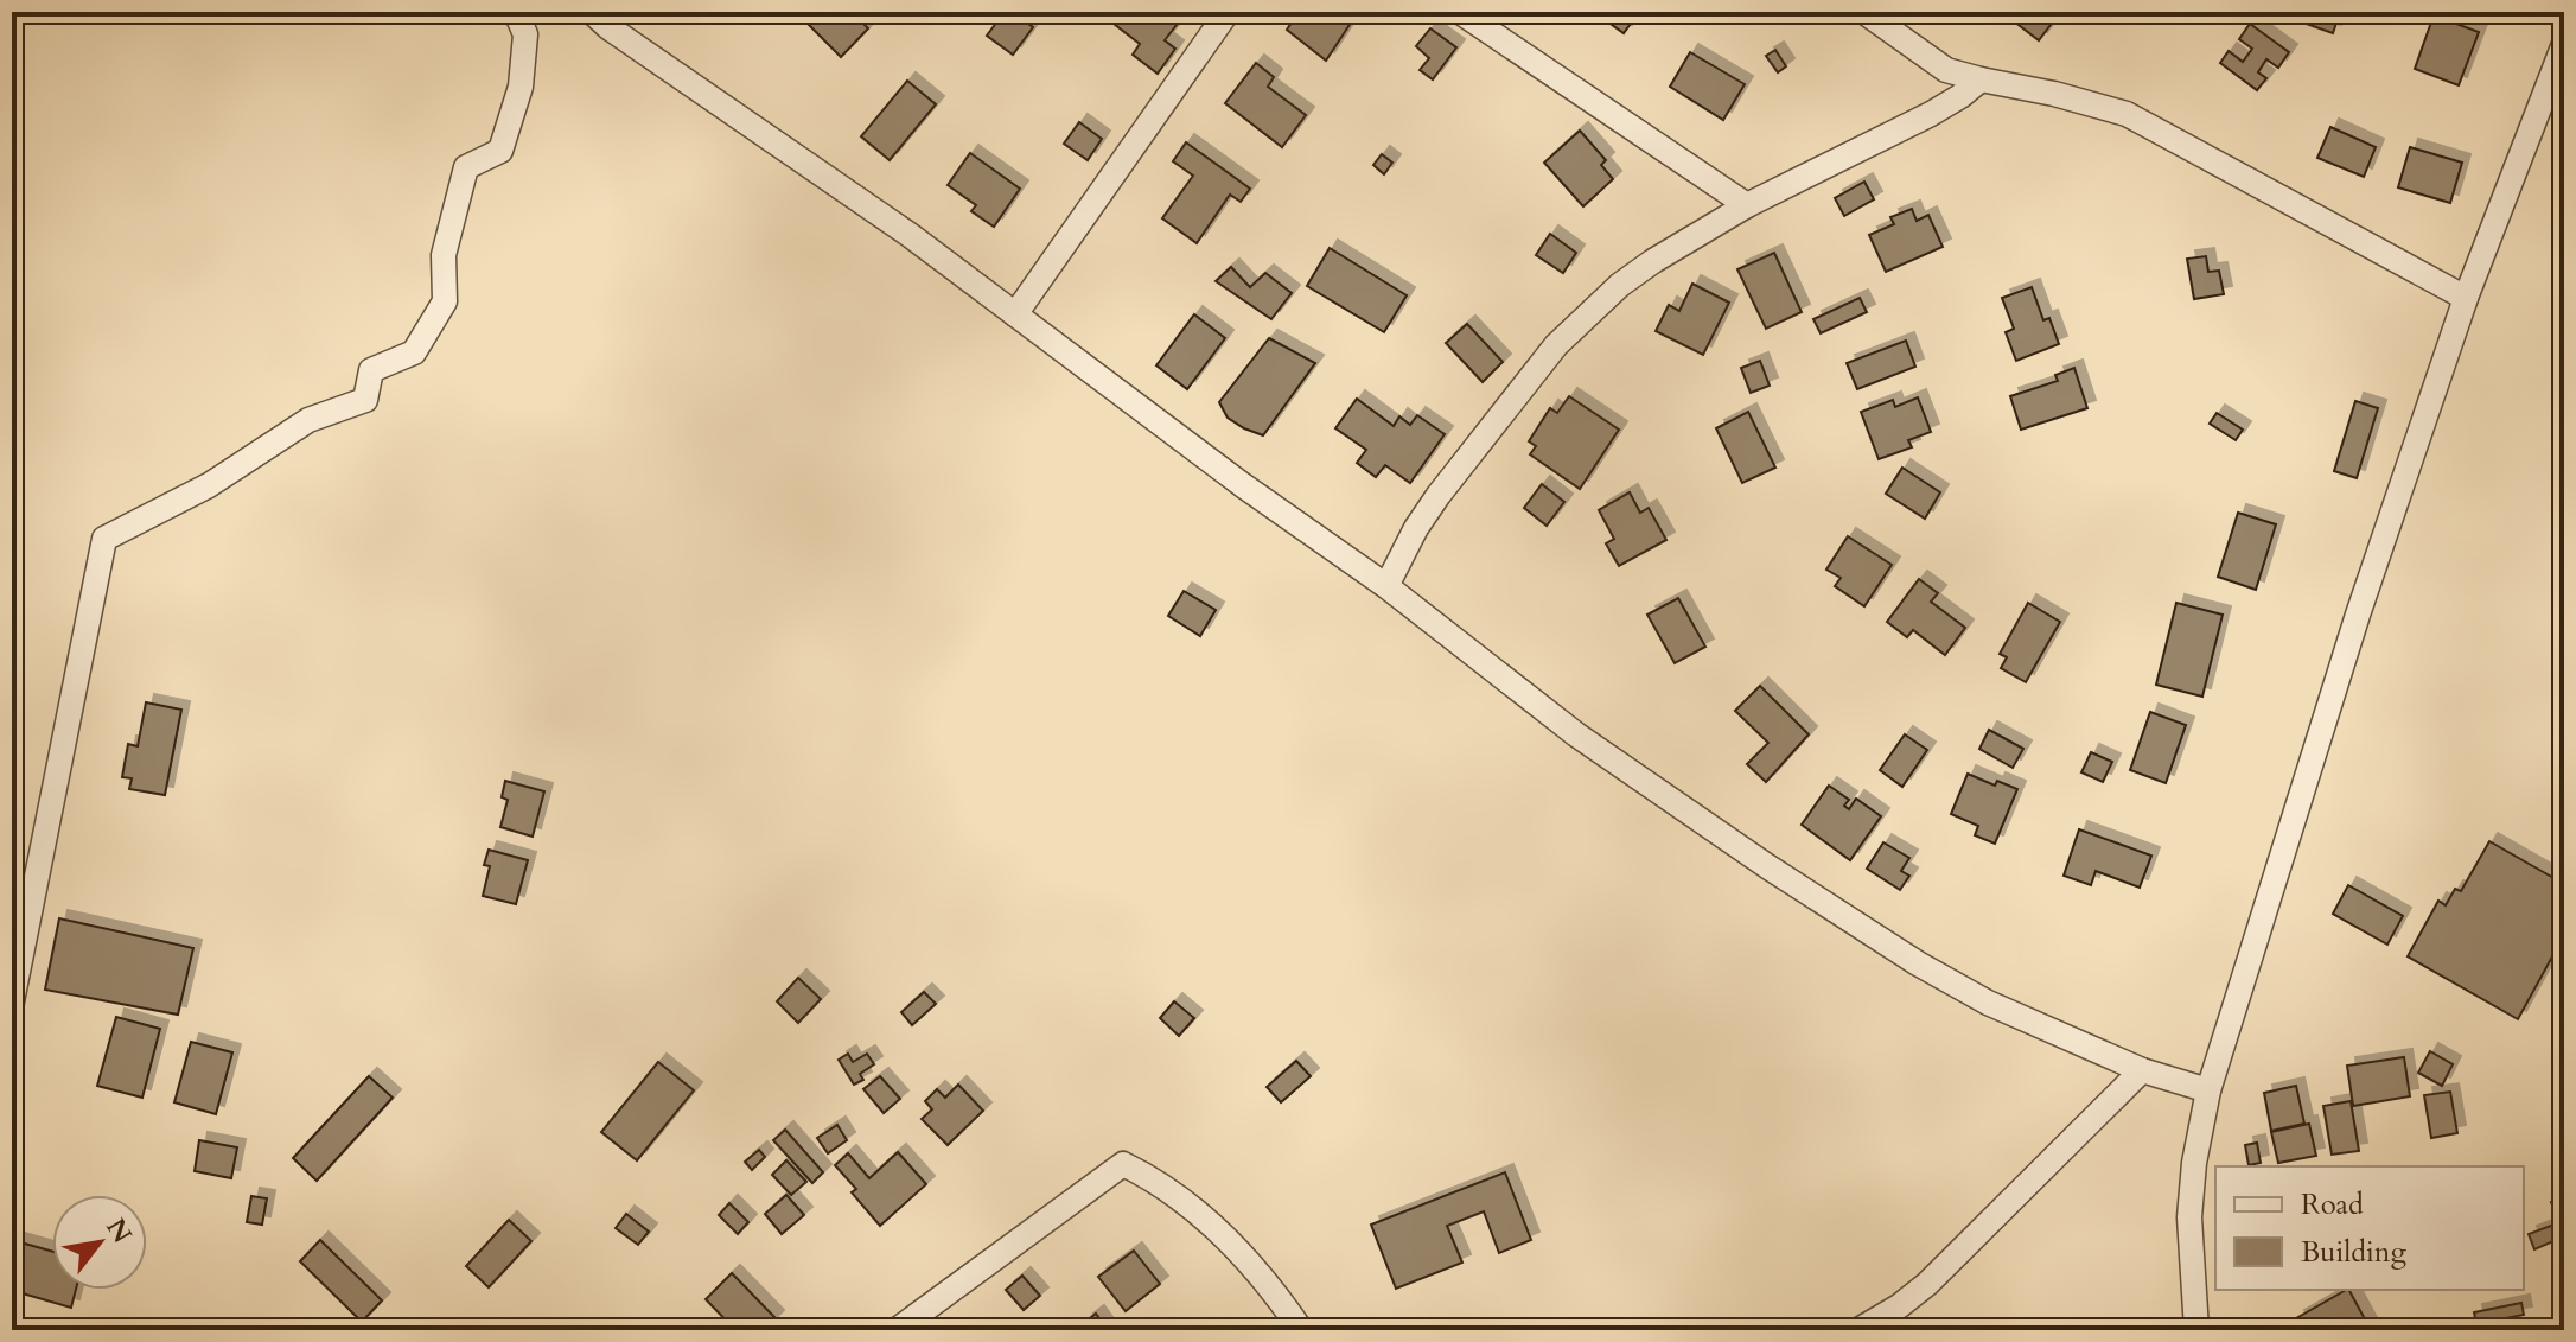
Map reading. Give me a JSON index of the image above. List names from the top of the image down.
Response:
{
  "legend": ["Road", "Building"],
  "north": "top right"
}
